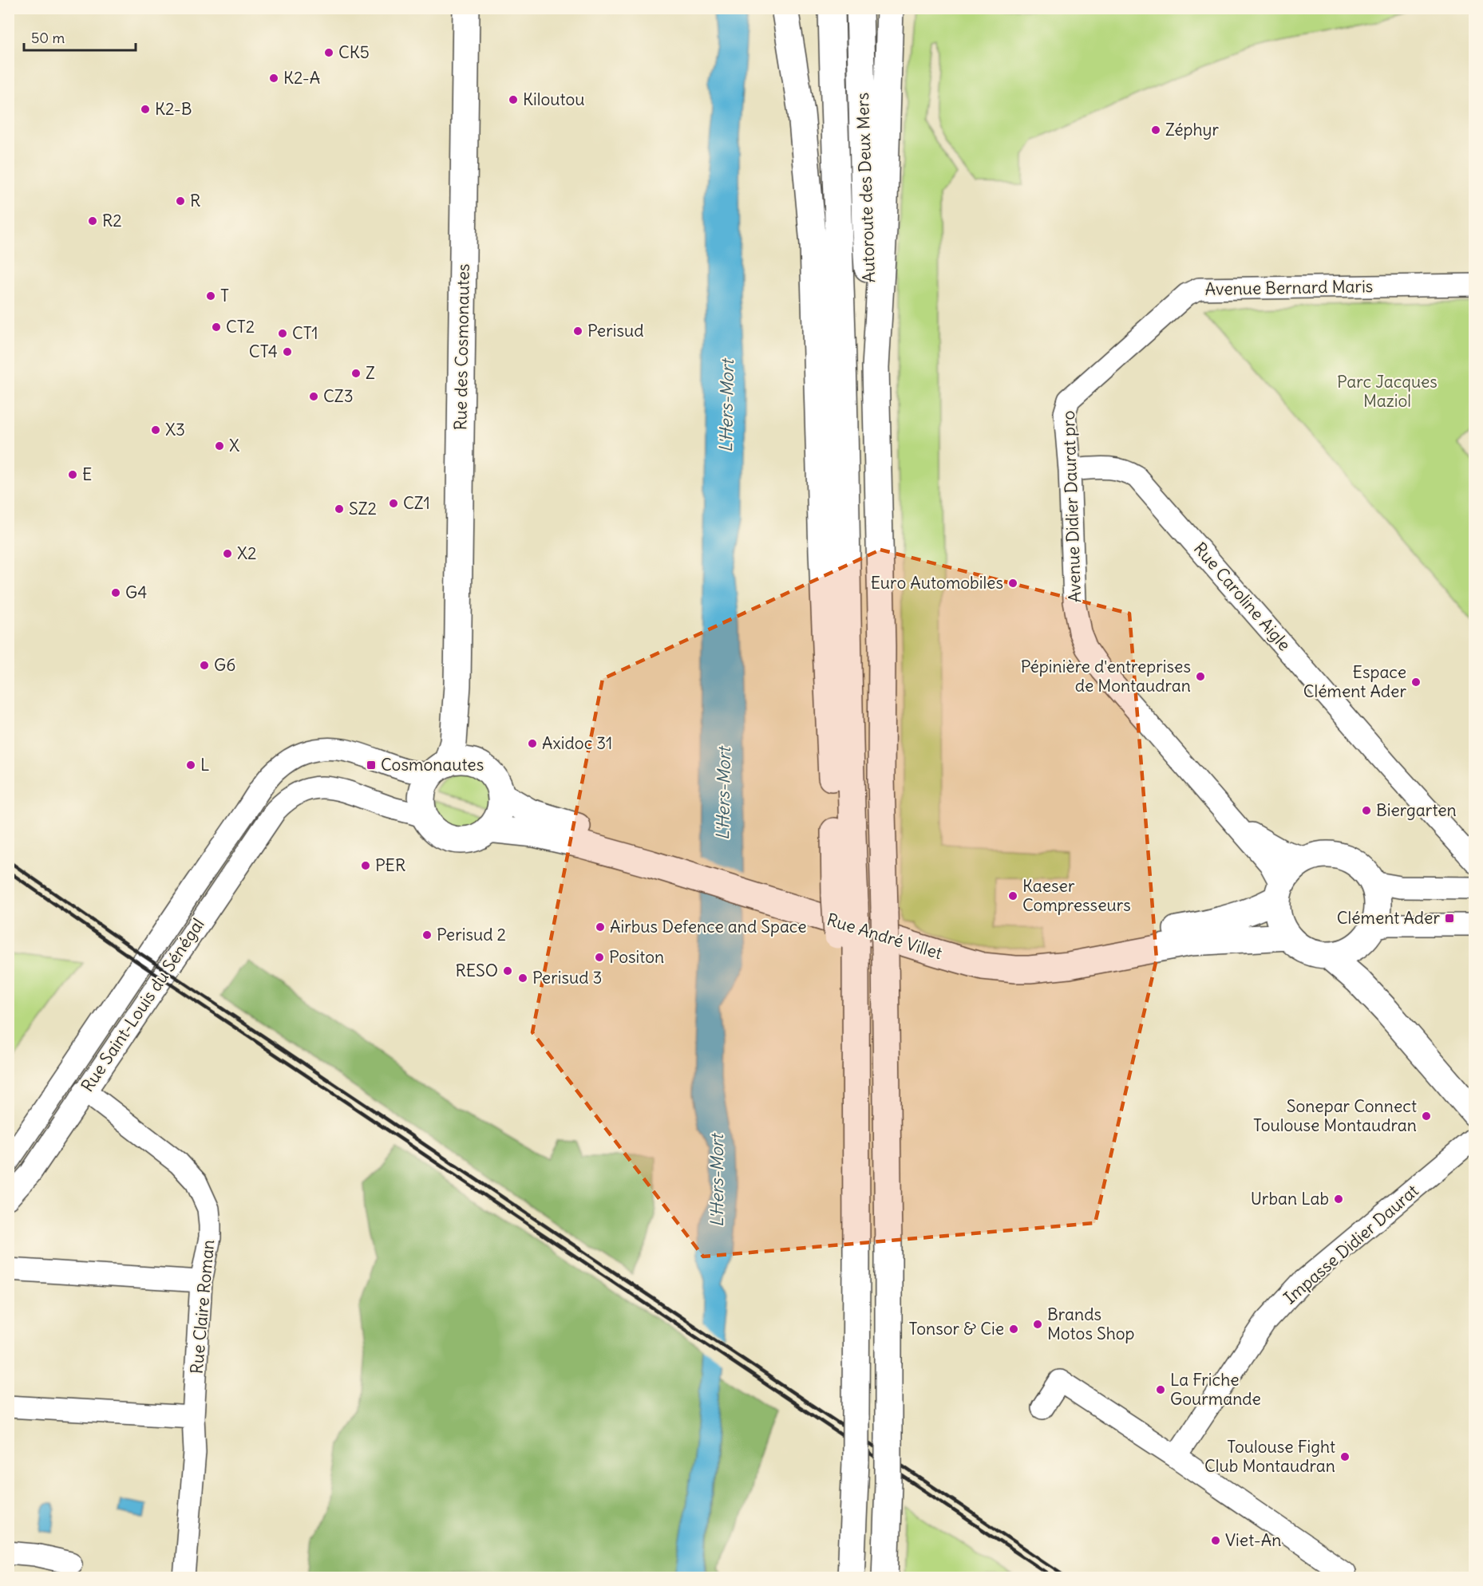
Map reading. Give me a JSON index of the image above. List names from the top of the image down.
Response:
{
  "streets": {
    "main road": ["Autoroute des Deux Mers", "Rue des Cosmonautes", "Rue André Villet"],
    "street": [
      "Avenue Bernard Maris",
      "Avenue Didier Daurat pro",
      "Rue Caroline Aigle",
      "Rue Saint-Louis du Sénégal",
      "Impasse Didier Daurat",
      "Rue Claire Roman"
    ]
  },
  "crossings": [
    ["Avenue Bernard Maris", "Avenue Didier Daurat pro"],
    ["Rue des Cosmonautes", "Rue André Villet"],
    ["Rue des Cosmonautes", "Rue Saint-Louis du Sénégal"],
    ["Avenue Didier Daurat pro", "Rue Caroline Aigle"],
    ["Rue André Villet", "Rue Saint-Louis du Sénégal"],
    ["Rue Saint-Louis du Sénégal", "Rue Claire Roman"]
  ],
  "water": ["L'Hers-Mort"],
  "parks": ["Parc Jacques Maziol"],
  "places": {
    "other": [
      "CK5",
      "K2-A",
      "Kiloutou",
      "K2-B",
      "Zéphyr",
      "R",
      "R2",
      "T",
      "CT2",
      "Perisud",
      "CT1",
      "CT4",
      "Z",
      "CZ3",
      "X3",
      "X",
      "E",
      "CZ1",
      "SZ2",
      "X2",
      "Euro Automobiles",
      "G4",
      "G6",
      "Pépinière d'entreprises de Montaudran",
      "Espace Clément Ader",
      "Axidoc 31",
      "L",
      "Biergarten",
      "PER",
      "Kaeser Compresseurs",
      "Airbus Defence and Space",
      "Perisud 2",
      "Positon",
      "RESO",
      "Perisud 3",
      "Sonepar Connect Toulouse Montaudran",
      "Urban Lab",
      "Brands Motos Shop",
      "Tonsor & Cie",
      "La Friche Gourmande",
      "Toulouse Fight Club Montaudran",
      "Viet-An"
    ],
    "transit": ["Cosmonautes", "Clément Ader"]
  },
  "scale_bar": "50 m"
}
